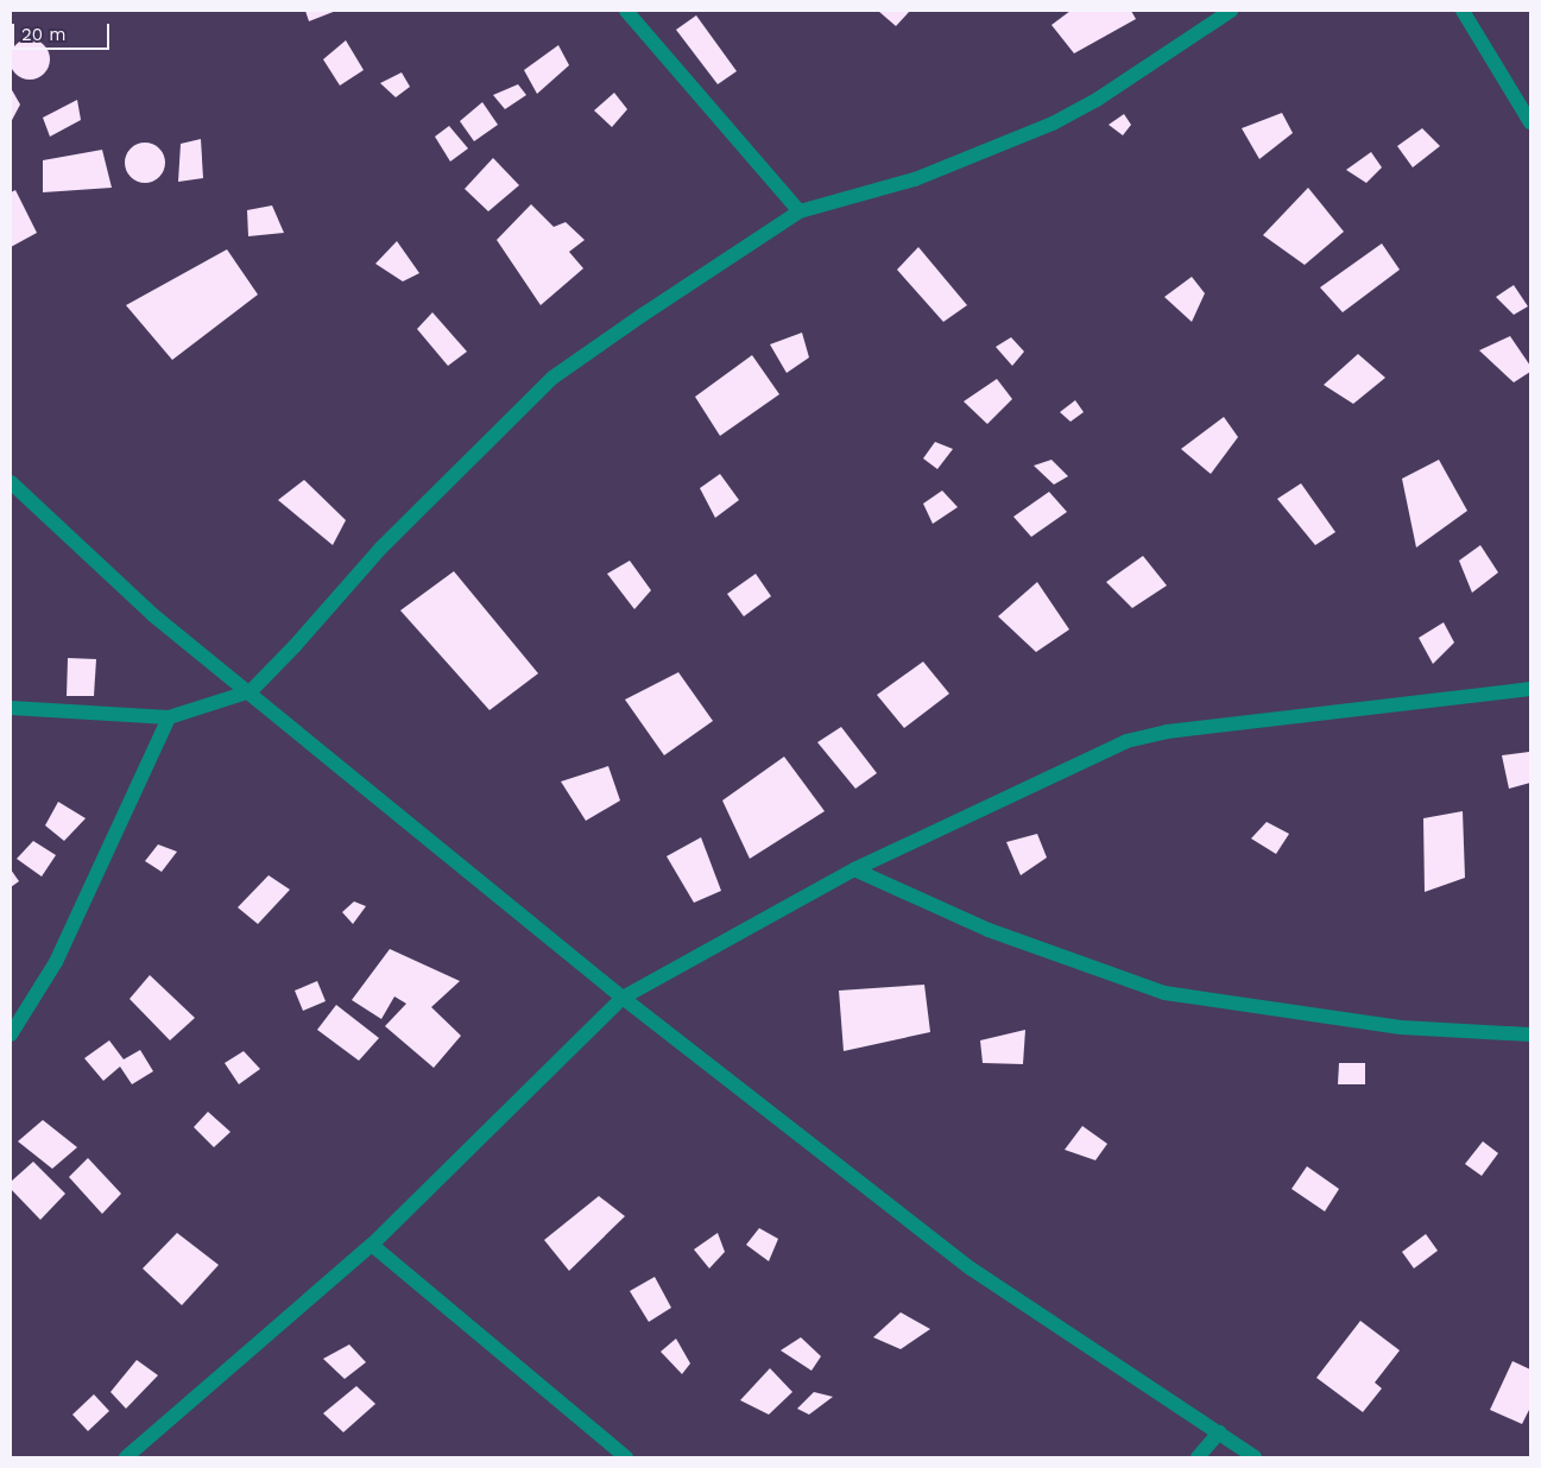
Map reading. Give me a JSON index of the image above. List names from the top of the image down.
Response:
{
  "scale_bar": "20 m"
}
